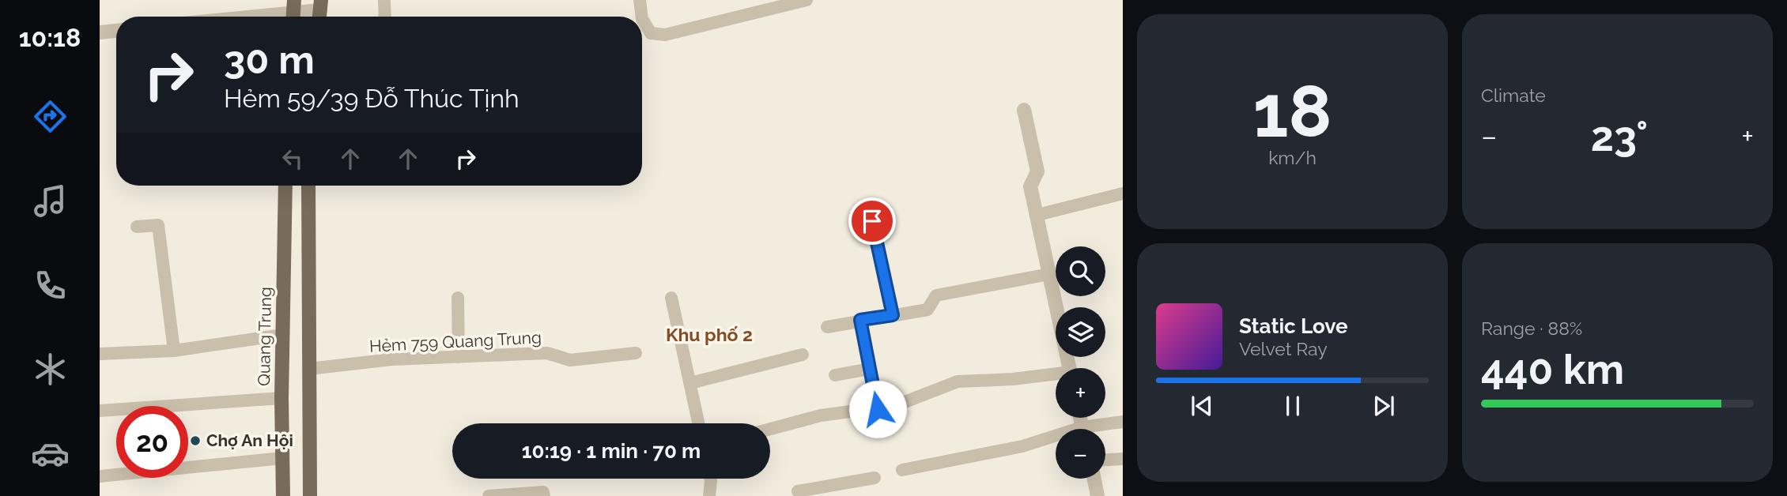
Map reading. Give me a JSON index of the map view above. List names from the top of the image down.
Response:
{
  "streets": {
    "main road": ["Quang Trung"],
    "lane": ["Hẻm 759 Quang Trung"]
  },
  "districts": ["Khu phố 2"],
  "places": ["Chợ An Hội"],
  "page": {
    "tabs": "10:18",
    "tile": [
      ["18", "km/h"],
      "Climate",
      ["Range · 88%", "440 km"]
    ],
    "turn": ["30 m", "Hẻm 59/39 Đỗ Thúc Tịnh"],
    "heat": ["−", "23°", "+"],
    "map_buttons": ["+", "−"],
    "song": ["Static Love", "Velvet Ray"],
    "limit": "20",
    "trip": "10:19 · 1 min · 70 m"
  }
}
